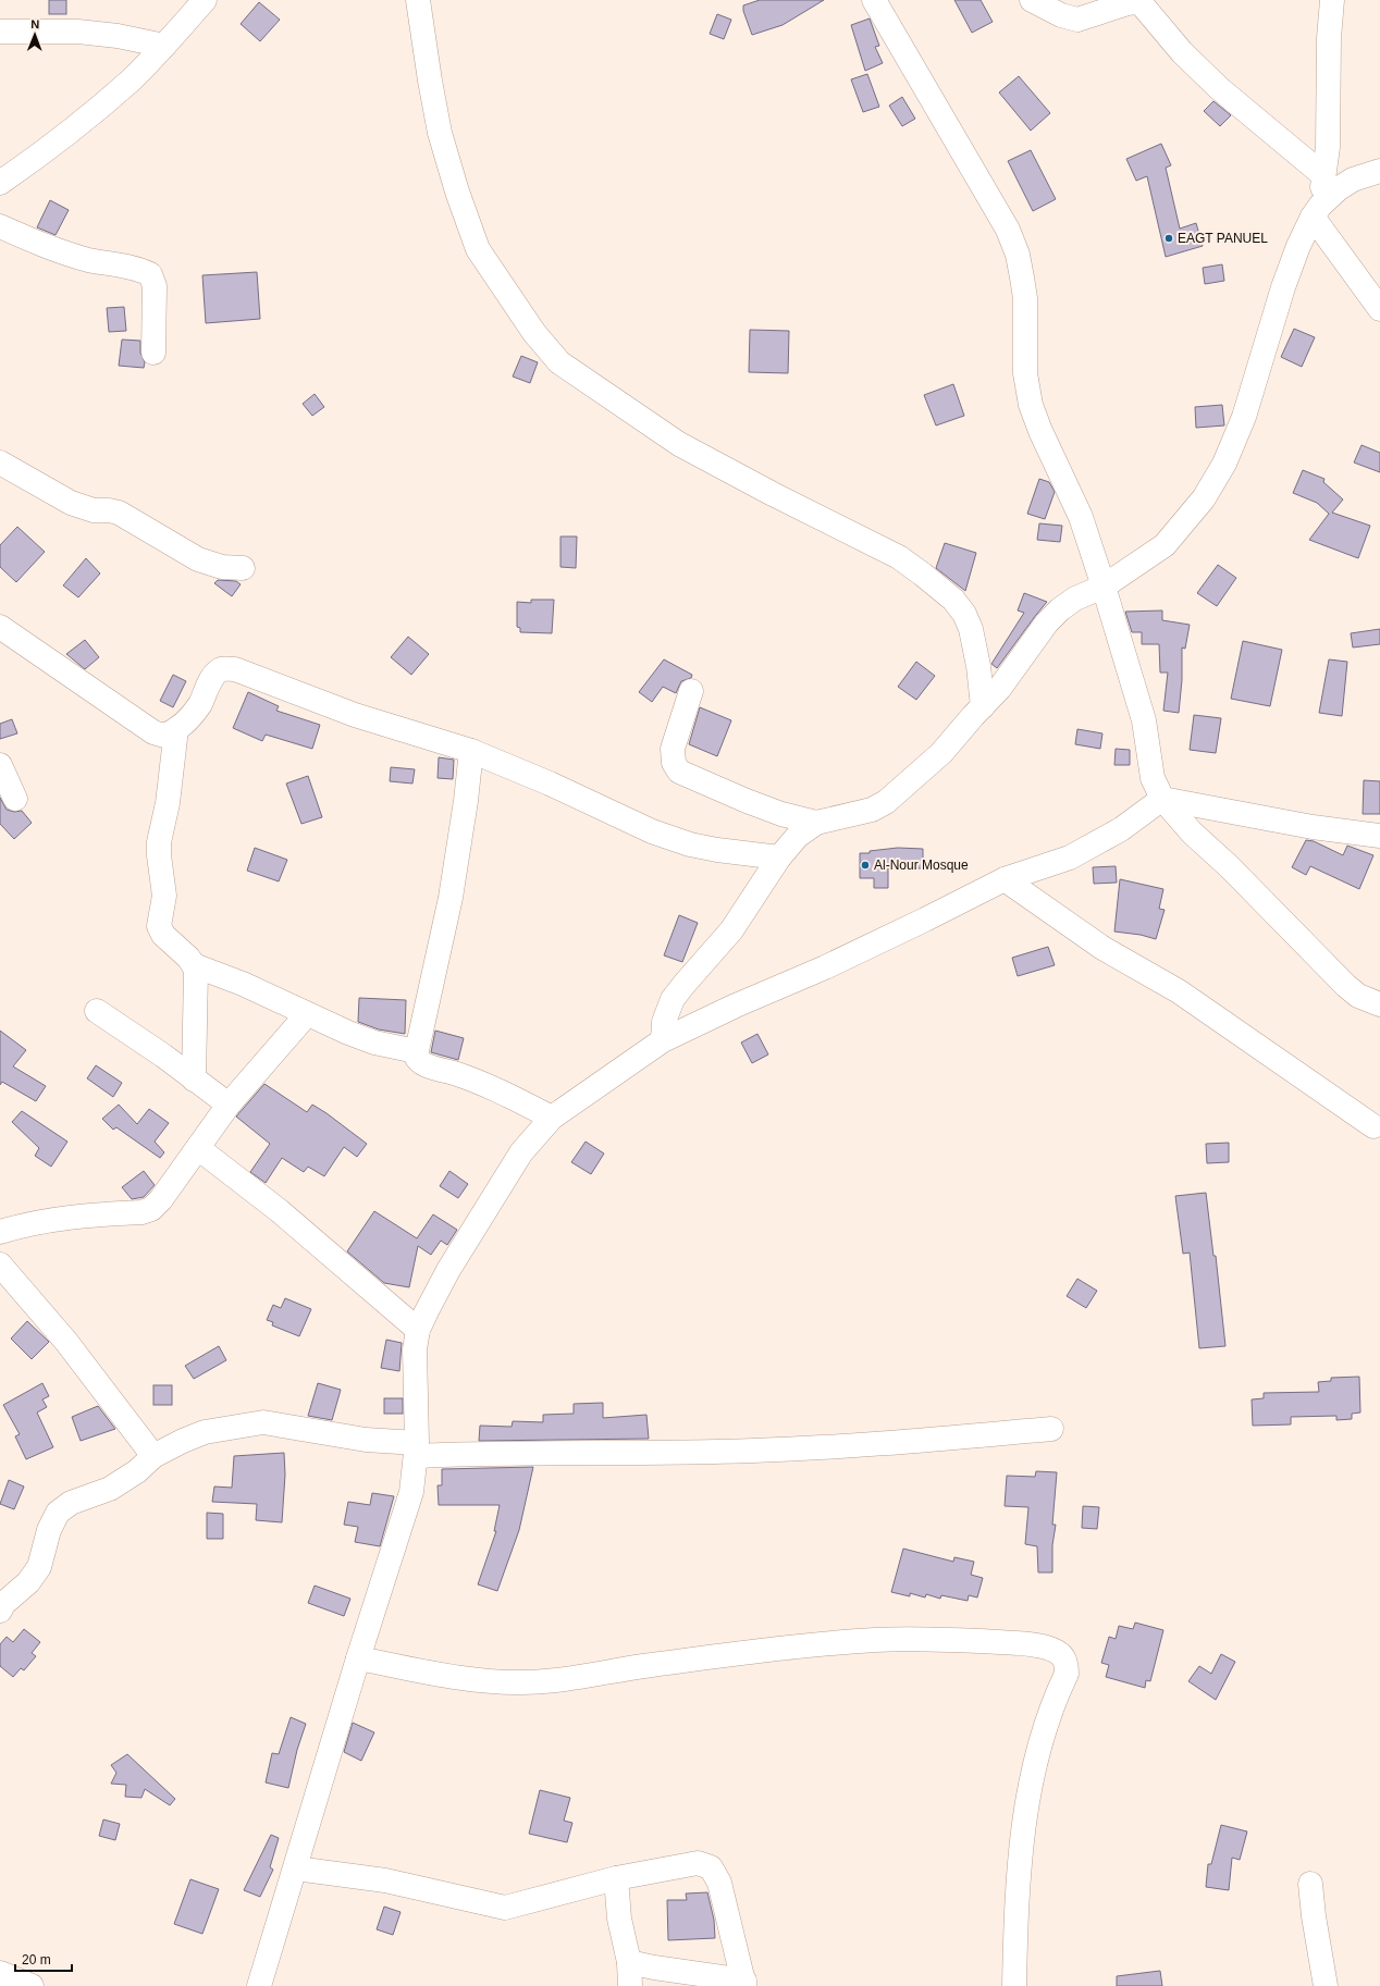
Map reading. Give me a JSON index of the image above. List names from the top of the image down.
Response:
{
  "places": ["EAGT PANUEL", "Al-Nour Mosque"],
  "scale_bar": "20 m",
  "north": "top"
}
